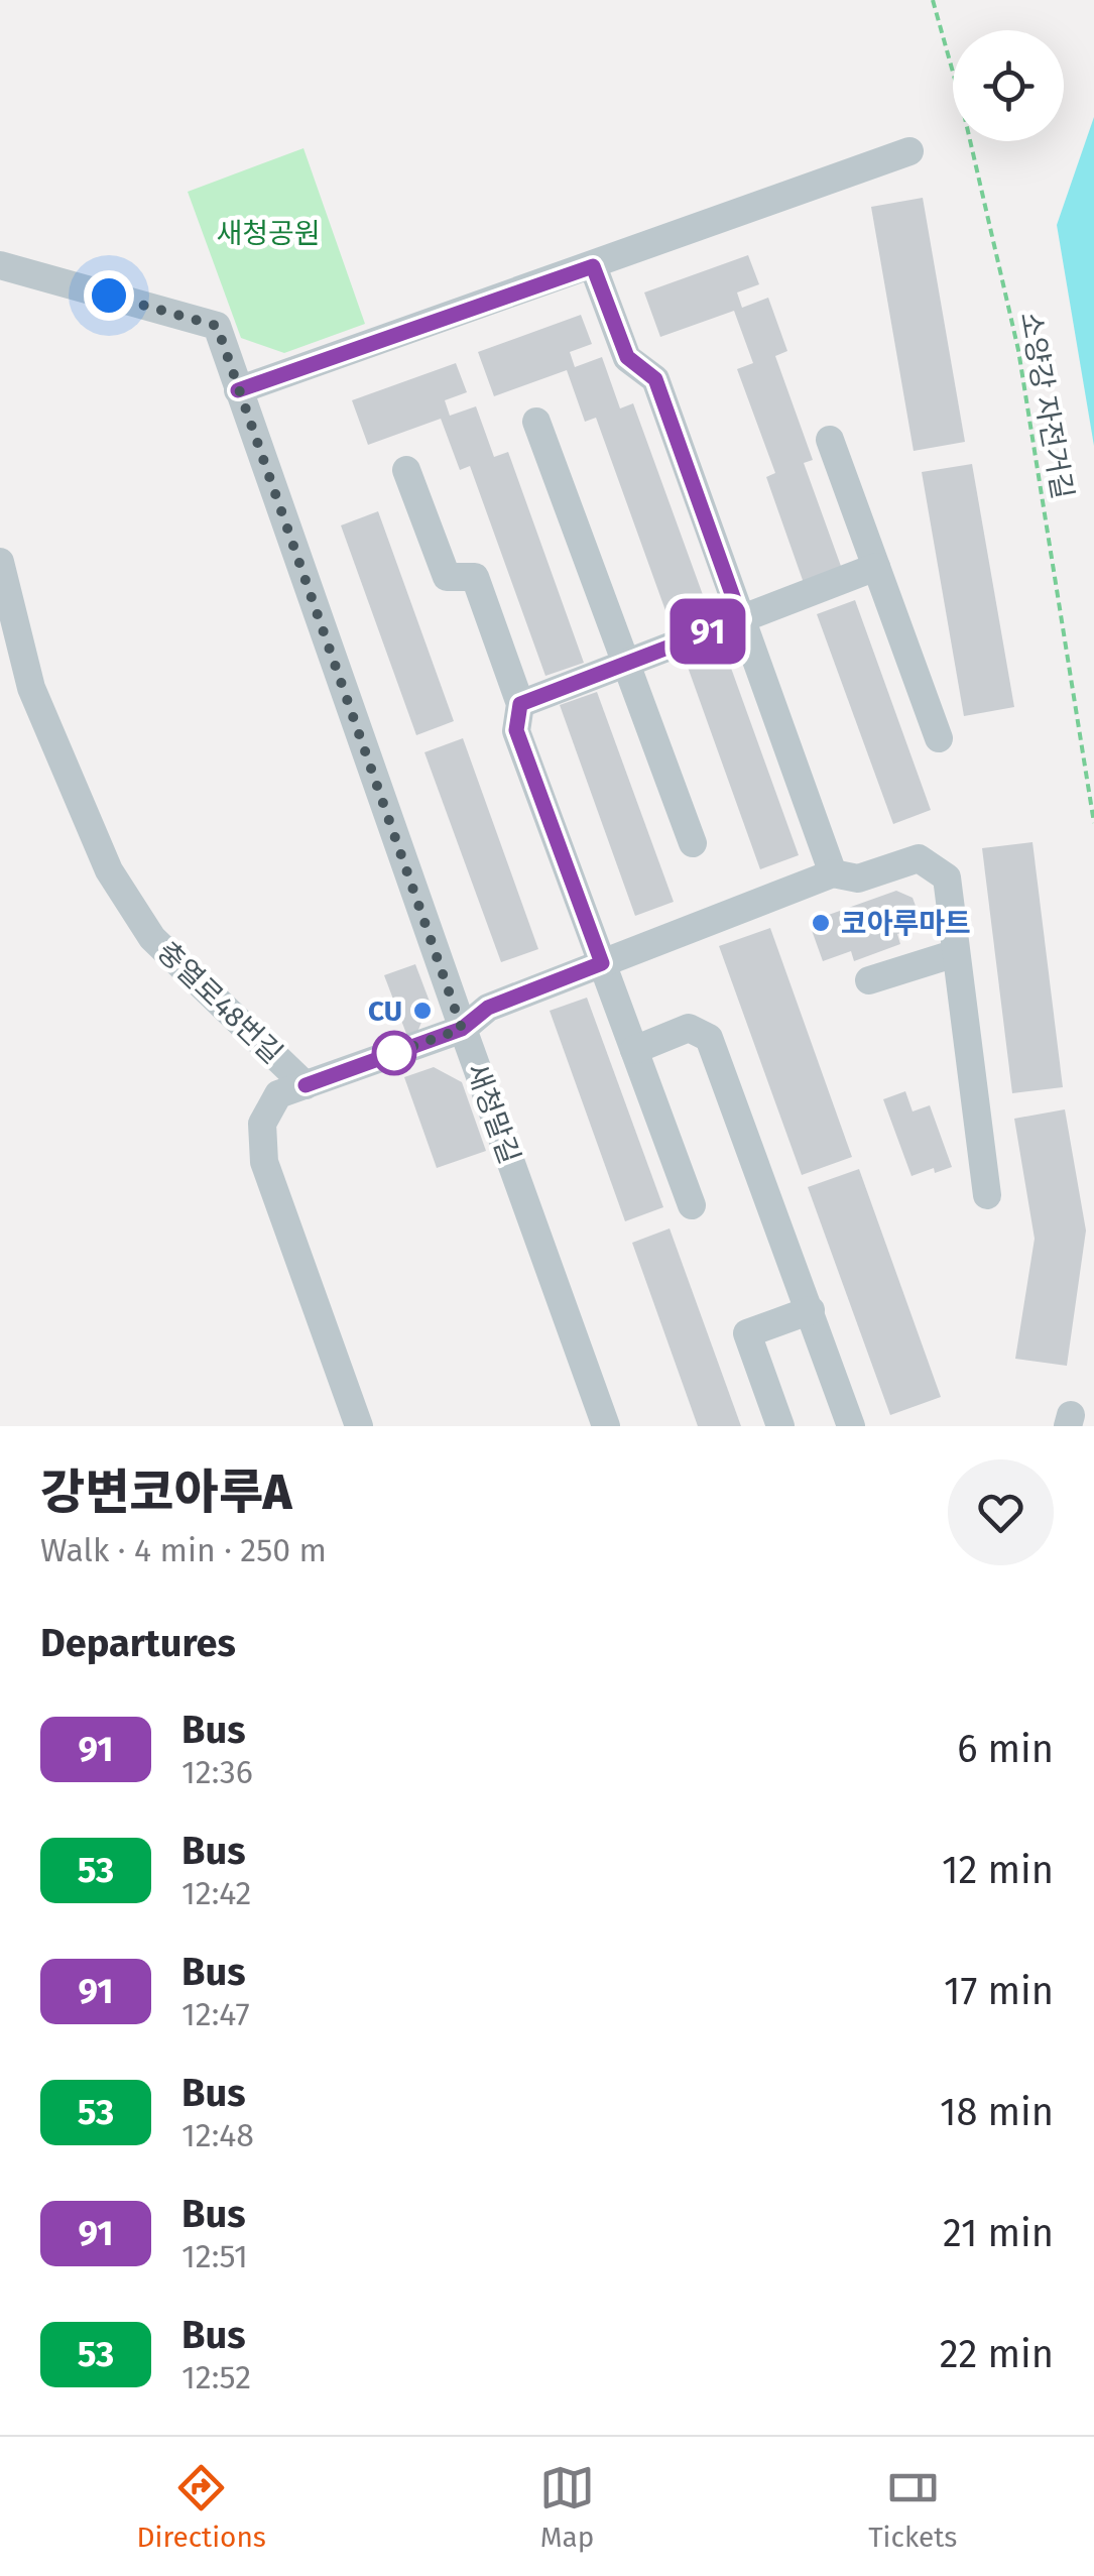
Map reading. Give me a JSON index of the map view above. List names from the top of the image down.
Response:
{
  "streets": {
    "street": ["충열로48번길", "새청말길"],
    "path": ["소양강 자전거길"]
  },
  "parks": ["새청공원"],
  "places": ["코아루마트", "CU"],
  "lines": ["bus line 91"],
  "page": {
    "on_map": "91",
    "heading": [
      ["강변코아루A", "Walk · 4 min · 250 m"],
      "Departures"
    ],
    "list": [
      {
        "mark": "91",
        "name": "Bus",
        "note": "12:36",
        "value": "6 min"
      },
      {
        "mark": "53",
        "name": "Bus",
        "note": "12:42",
        "value": "12 min"
      },
      {
        "mark": "91",
        "name": "Bus",
        "note": "12:47",
        "value": "17 min"
      },
      {
        "mark": "53",
        "name": "Bus",
        "note": "12:48",
        "value": "18 min"
      },
      {
        "mark": "91",
        "name": "Bus",
        "note": "12:51",
        "value": "21 min"
      },
      {
        "mark": "53",
        "name": "Bus",
        "note": "12:52",
        "value": "22 min"
      }
    ],
    "tabs": ["Directions", "Map", "Tickets"]
  }
}
